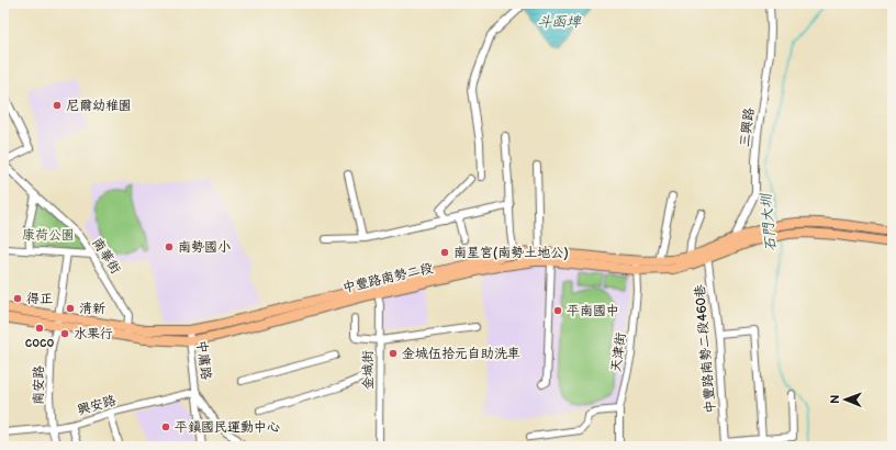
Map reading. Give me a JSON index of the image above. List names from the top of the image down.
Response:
{
  "streets": {
    "main road": ["中豐路南勢二段"],
    "street": [
      "三興路",
      "南華街",
      "中豐路南勢二段460巷",
      "天津街",
      "中庸路",
      "金城街",
      "南安路",
      "興安路"
    ]
  },
  "crossings": [
    ["三興路", "中豐路南勢二段"],
    ["南華街", "中豐路南勢二段"],
    ["中豐路南勢二段", "中豐路南勢二段460巷"],
    ["中豐路南勢二段", "天津街"],
    ["中豐路南勢二段", "中庸路"],
    ["中豐路南勢二段", "金城街"],
    ["中豐路南勢二段", "南安路"],
    ["中庸路", "興安路"],
    ["南安路", "興安路"]
  ],
  "water": ["斗函埤", "石門大圳"],
  "parks": ["康荷公園"],
  "places": [
    "尼爾幼稚園",
    "南勢國小",
    "南星宮(南勢土地公)",
    "得正",
    "清新",
    "平南國中",
    "coco",
    "水果行",
    "金城伍拾元自助洗車",
    "平鎮國民運動中心"
  ],
  "north": "left"
}
